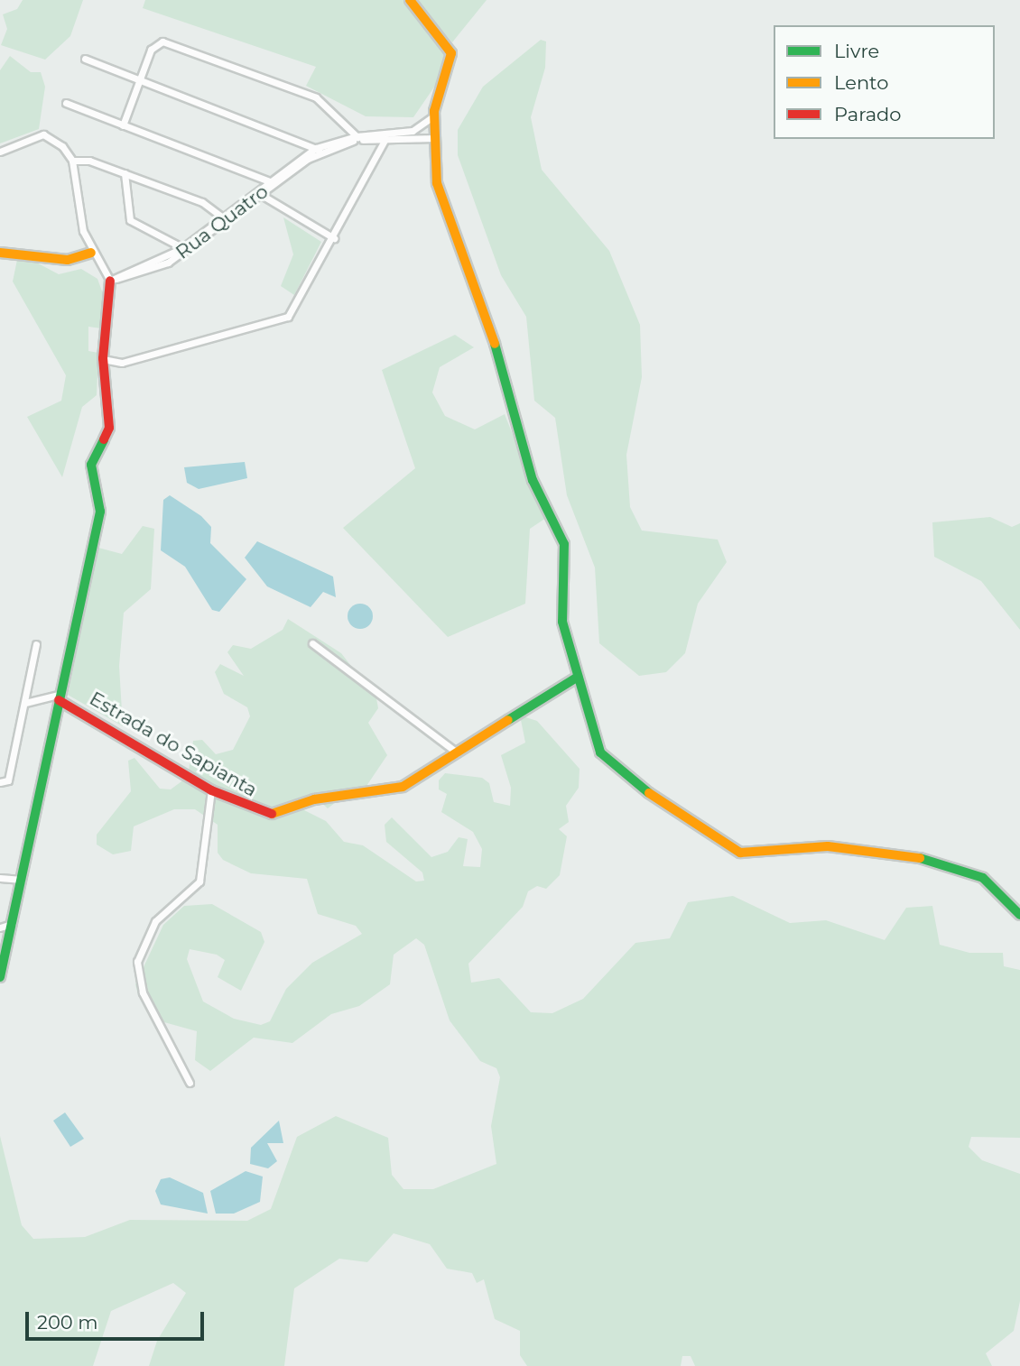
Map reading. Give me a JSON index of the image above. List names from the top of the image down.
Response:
{
  "streets": {
    "street": ["Rua Quatro", "Estrada do Sapianta"]
  },
  "crossings": [
    ["Rua Quatro", "Estrada do Sapianta"]
  ],
  "legend": ["Livre", "Lento", "Parado"],
  "scale_bar": "200 m"
}
